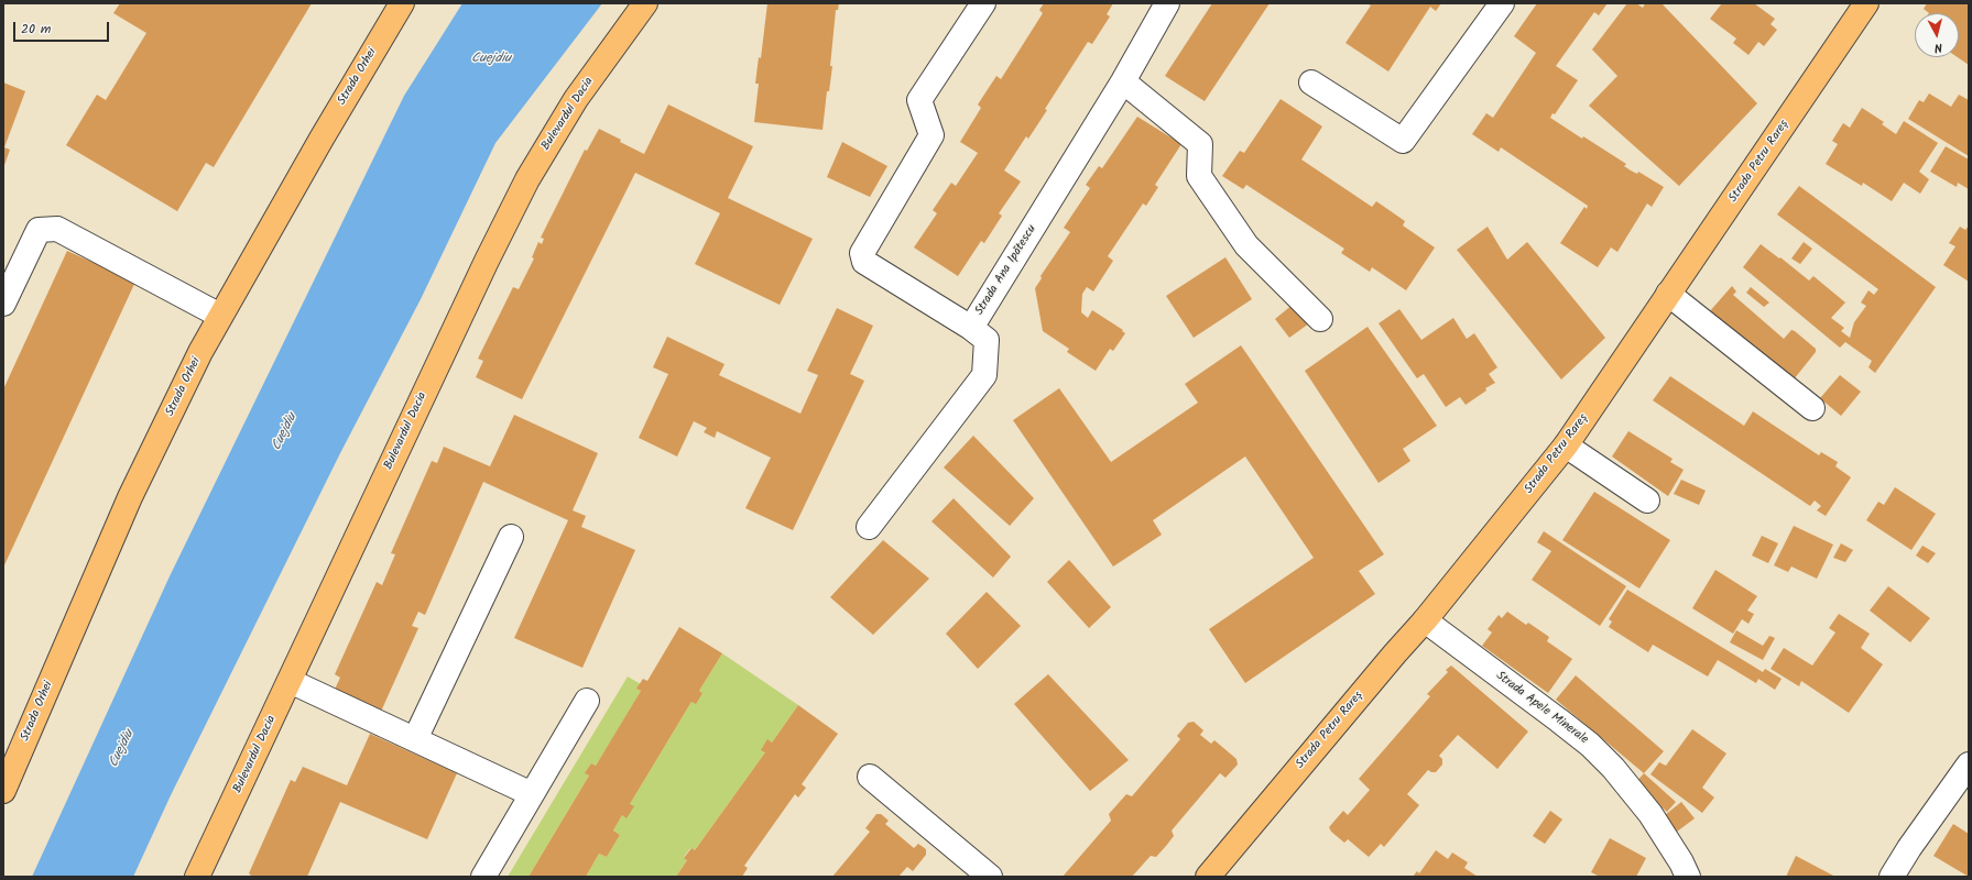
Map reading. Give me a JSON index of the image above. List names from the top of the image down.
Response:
{
  "streets": {
    "main road": ["Strada Orhei", "Bulevardul Dacia", "Strada Petru Rareș"],
    "street": ["Strada Ana Ipătescu", "Strada Apele Minerale"]
  },
  "crossings": [
    ["Strada Petru Rareș", "Strada Apele Minerale"]
  ],
  "water": ["Cuejdiu"],
  "scale_bar": "20 m",
  "north": "bottom"
}
